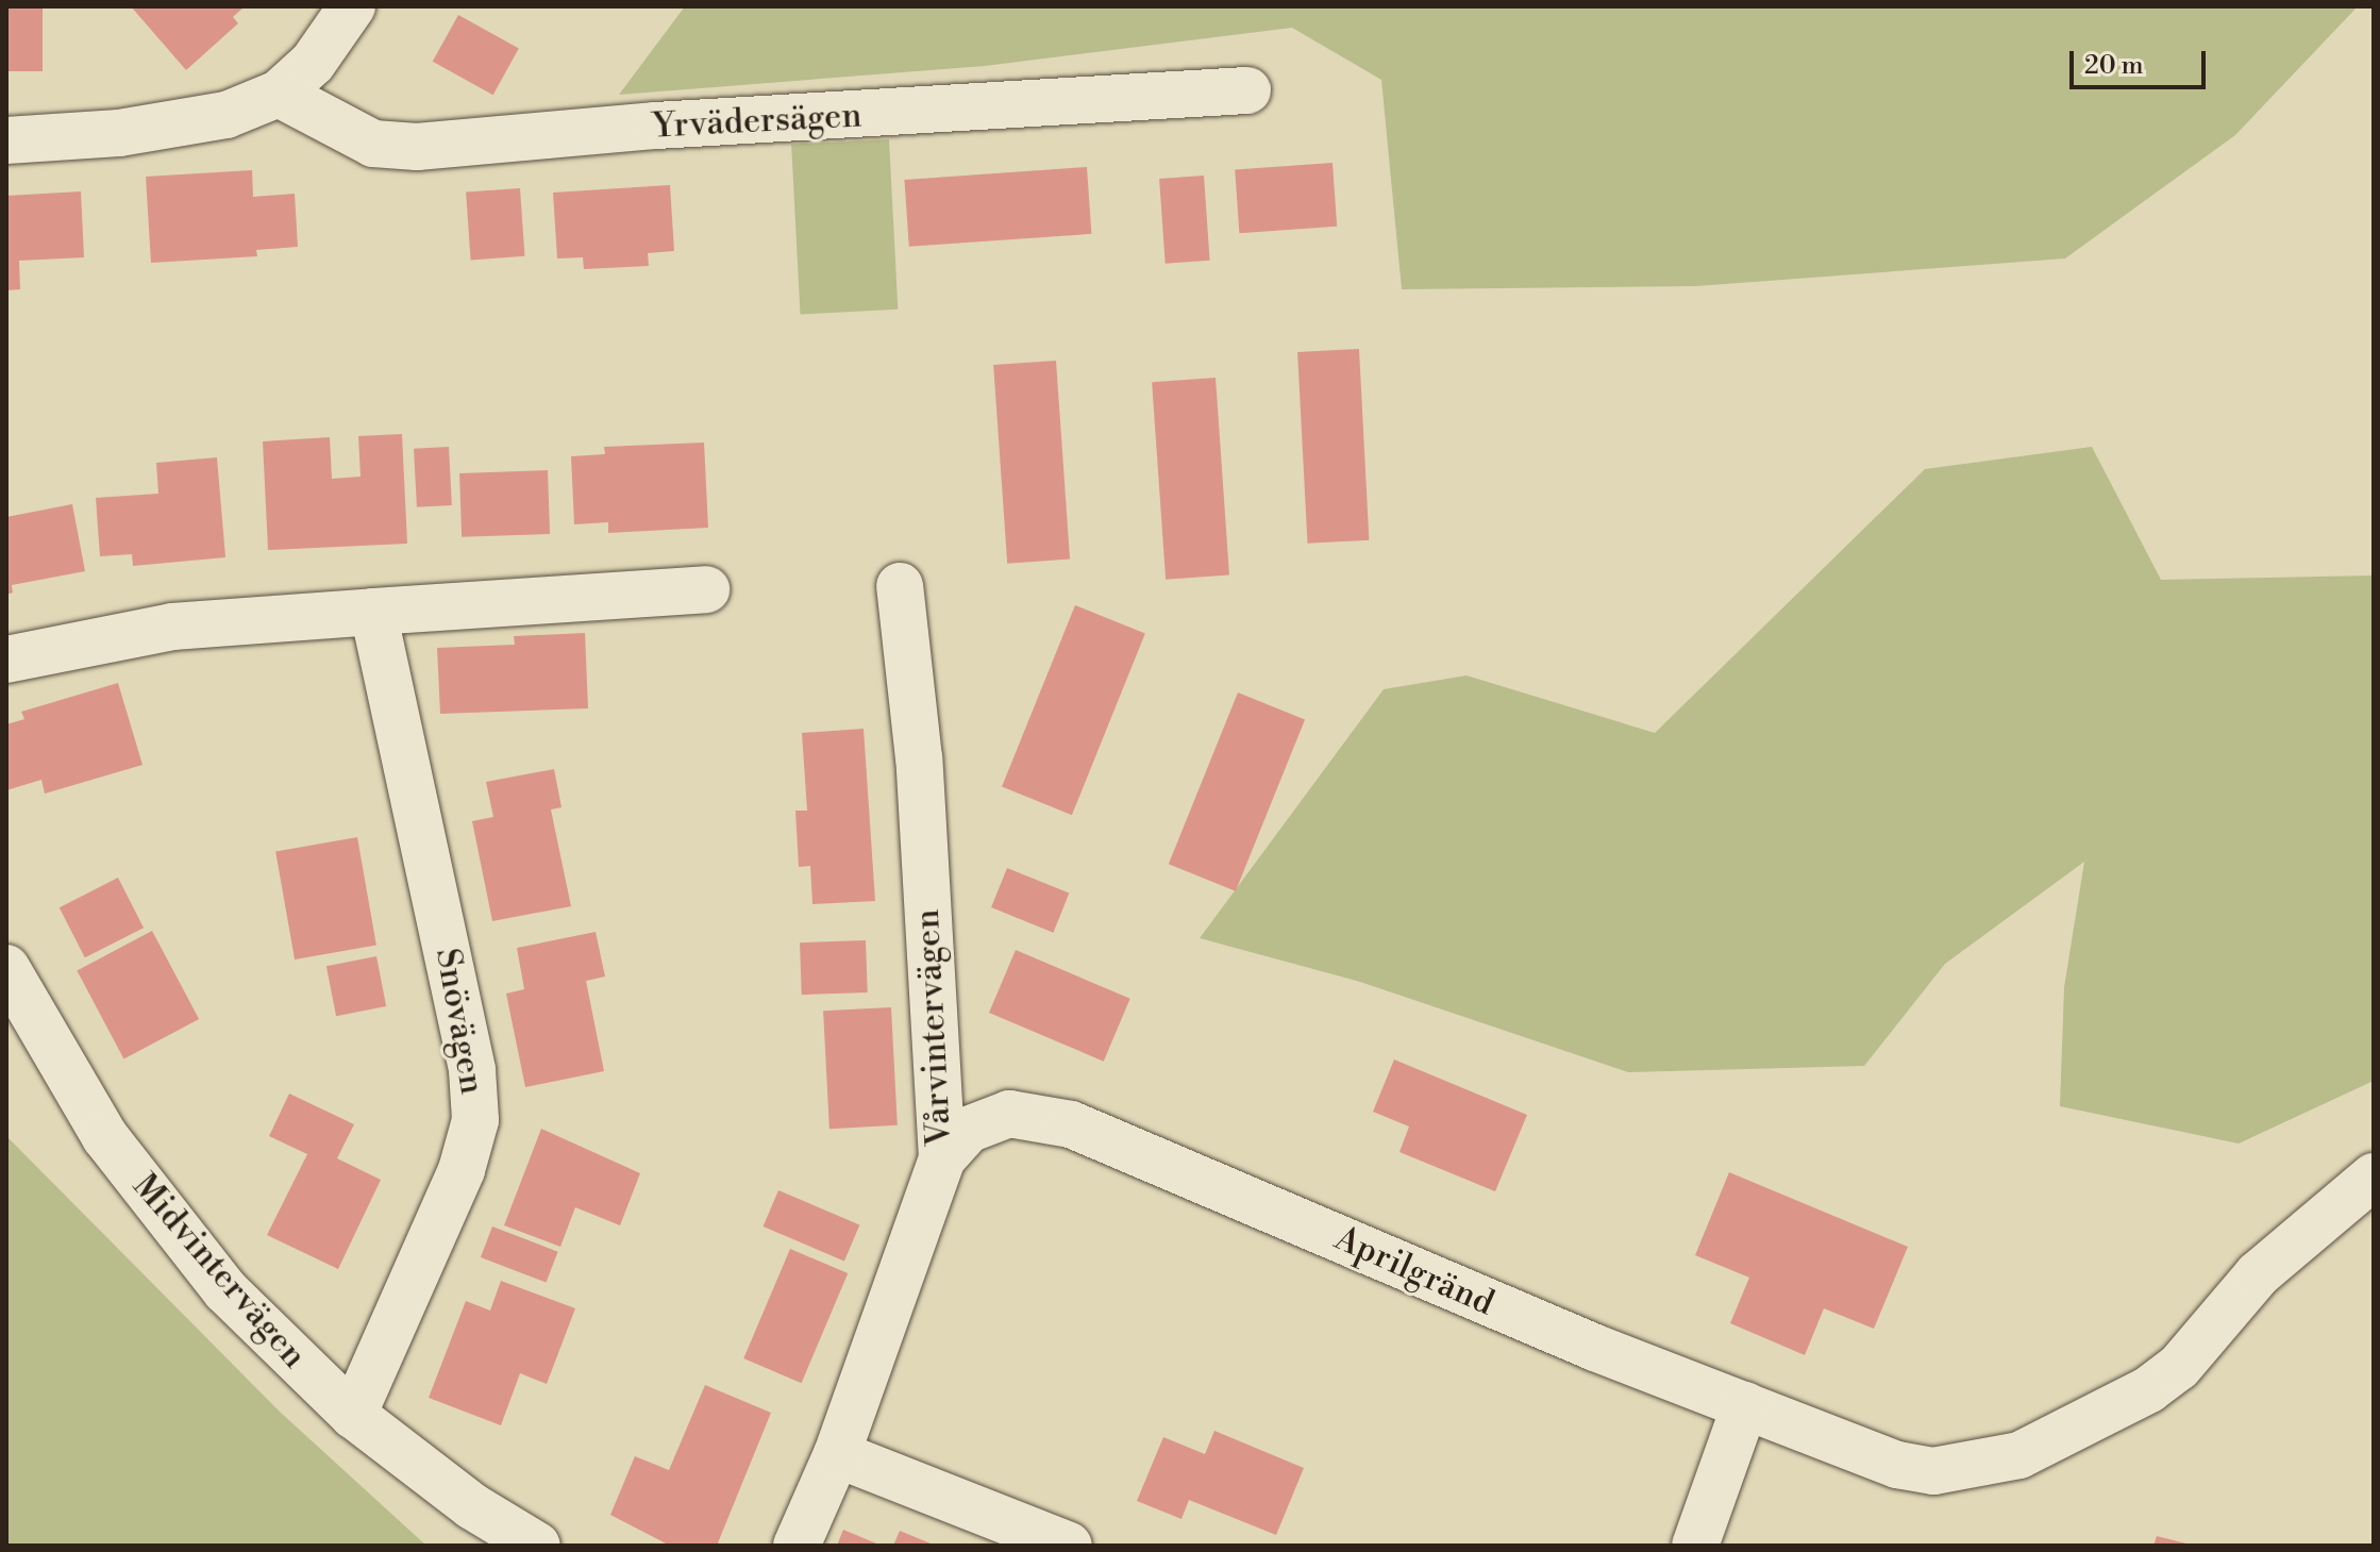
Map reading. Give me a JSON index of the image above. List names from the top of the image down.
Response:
{
  "streets": {
    "street": [
      "Yrvädersägen",
      "Snövägen",
      "Vårvintervägen",
      "Midvintervägen",
      "Aprilgränd"
    ]
  },
  "crossings": [
    ["Snövägen", "Midvintervägen"],
    ["Vårvintervägen", "Aprilgränd"]
  ],
  "scale_bar": "20 m"
}
